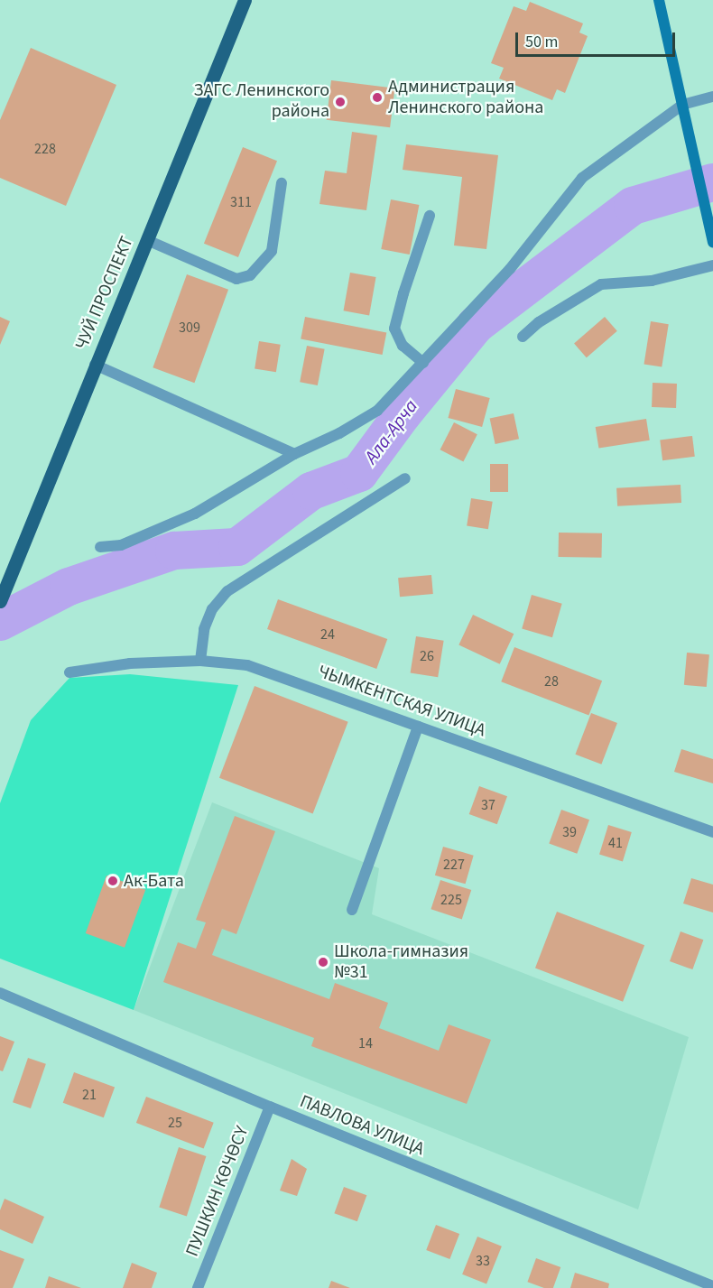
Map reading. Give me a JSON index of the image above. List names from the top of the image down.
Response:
{
  "streets": {
    "main road": ["ЧУЙ ПРОСПЕКТ"],
    "street": ["ЧЫМКЕНТСКАЯ УЛИЦА", "ПАВЛОВА УЛИЦА", "ПУШКИН КӨЧӨСҮ"]
  },
  "crossings": [
    ["ПАВЛОВА УЛИЦА", "ПУШКИН КӨЧӨСҮ"]
  ],
  "water": ["Ала-Арча"],
  "places": [
    "Администрация Ленинского района",
    "ЗАГС Ленинского района",
    "Ак-Бата",
    "Школа-гимназия №31"
  ],
  "house_numbers": [
    "228",
    "311",
    "309",
    "24",
    "26",
    "28",
    "37",
    "39",
    "41",
    "227",
    "225",
    "14",
    "21",
    "25",
    "33"
  ],
  "scale_bar": "50 m"
}
